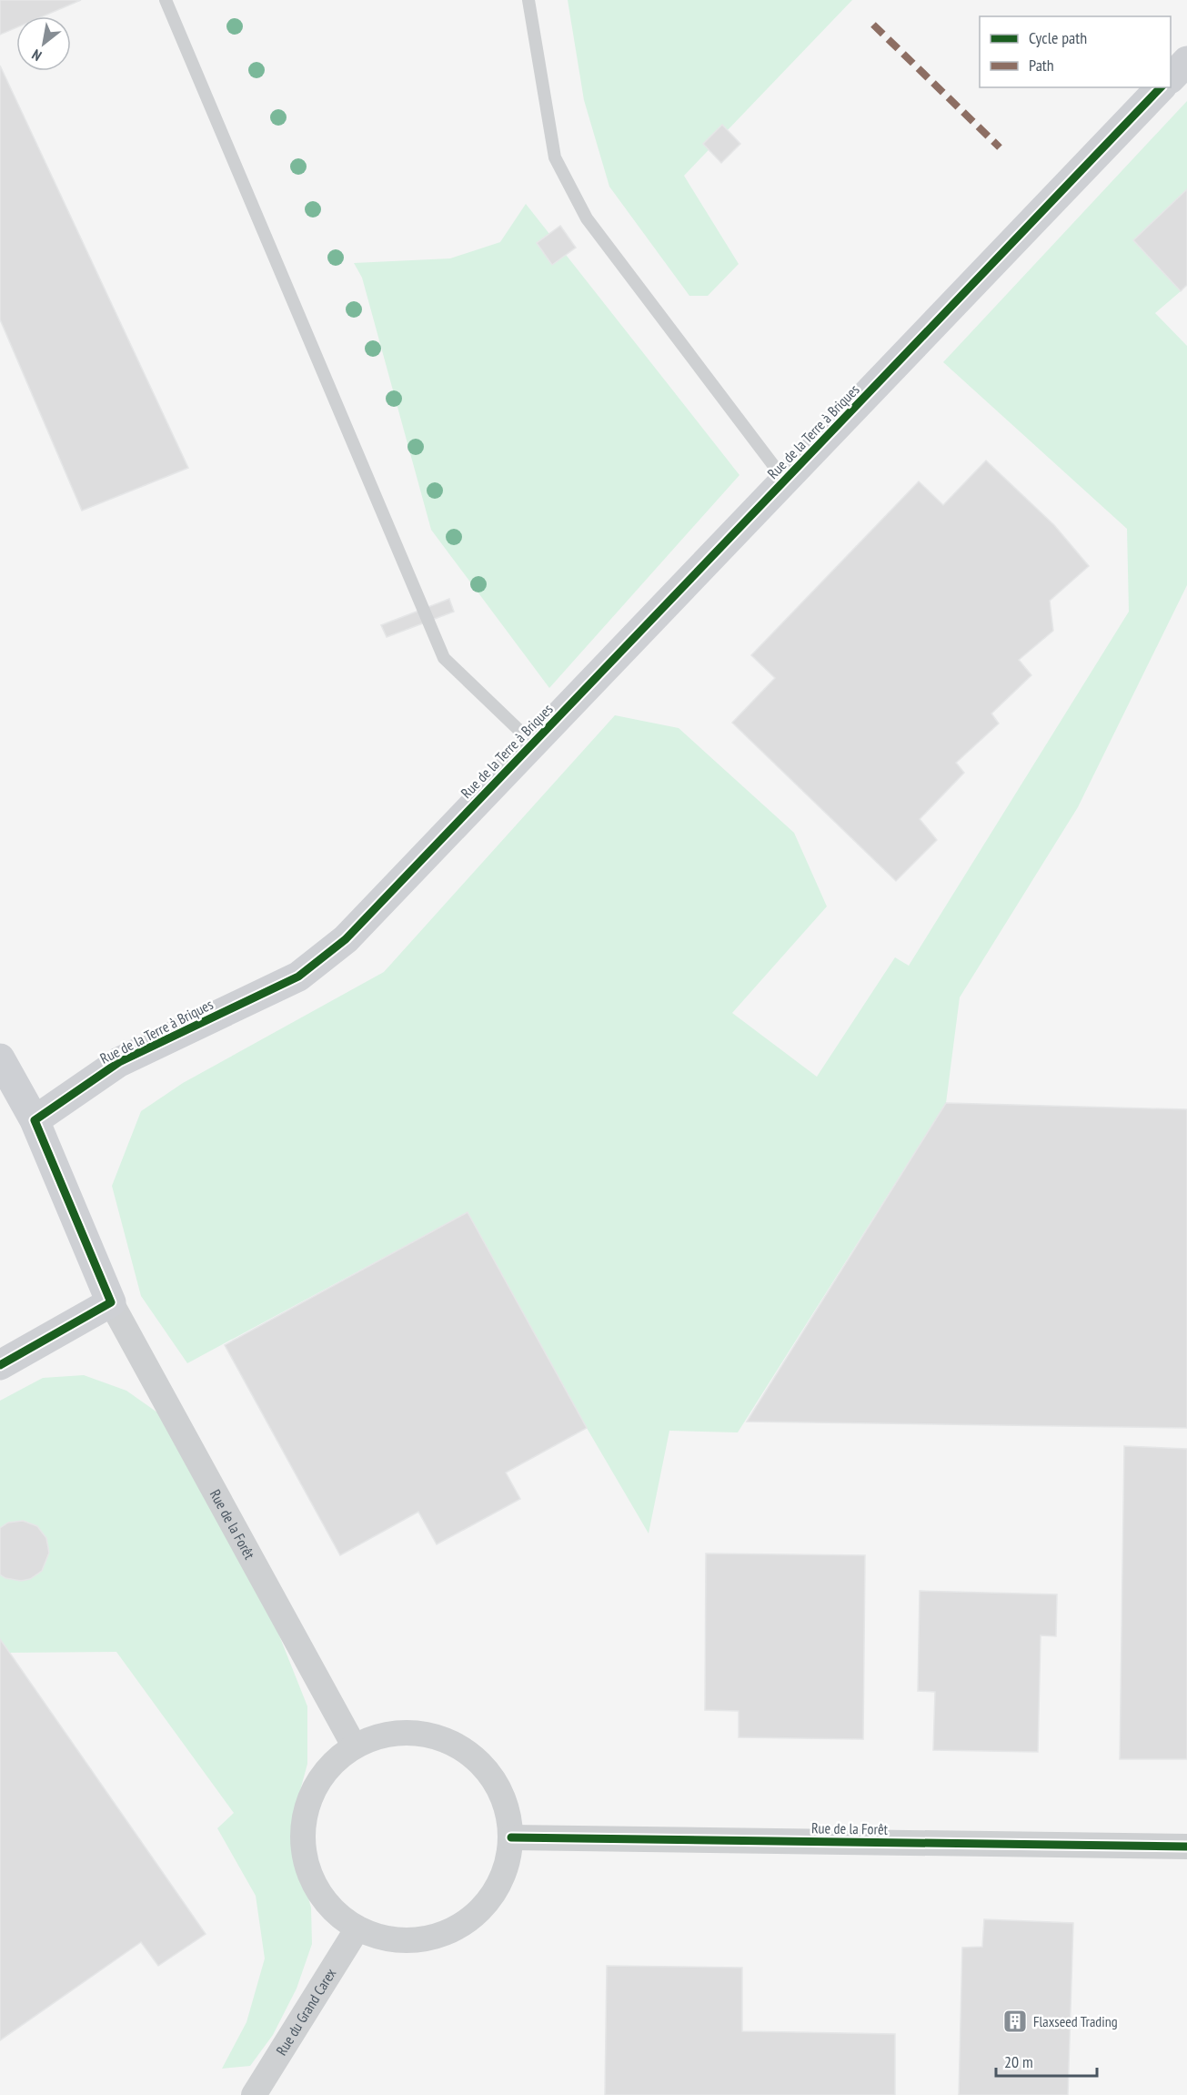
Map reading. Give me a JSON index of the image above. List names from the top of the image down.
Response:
{
  "streets": {
    "main road": ["Rue de la Terre à Briques"],
    "street": ["Rue de la Forêt", "Rue du Grand Carex"]
  },
  "places": {
    "building": ["Flaxseed Trading"]
  },
  "legend": ["Cycle path", "Path"],
  "scale_bar": "20 m",
  "north": "bottom left"
}
